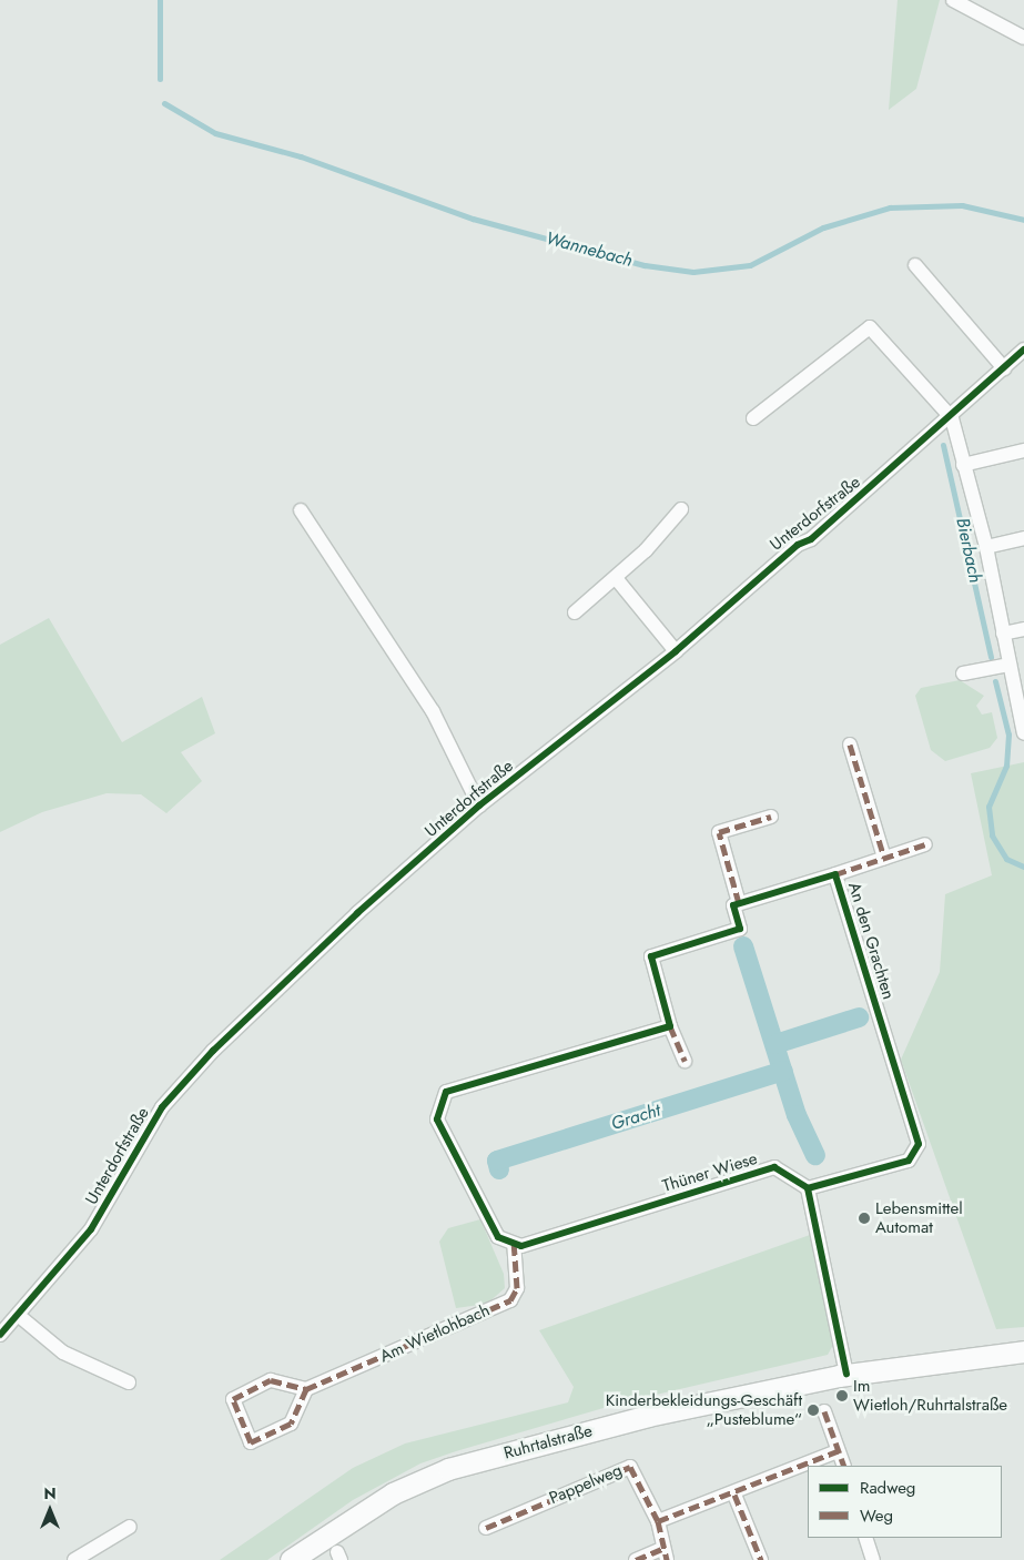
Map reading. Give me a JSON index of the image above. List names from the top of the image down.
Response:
{
  "streets": {
    "main road": ["Ruhrtalstraße"],
    "street": [
      "Unterdorfstraße",
      "An den Grachten",
      "Thüner Wiese",
      "Am Wietlohbach",
      "Pappelweg"
    ]
  },
  "crossings": [
    ["An den Grachten", "Thüner Wiese"],
    ["Thüner Wiese", "Am Wietlohbach"]
  ],
  "water": ["Wannebach", "Bierbach", "Gracht"],
  "places": ["Lebensmittel Automat", "Im Wietloh/Ruhrtalstraße", "Kinderbekleidungs-Geschäft „Pusteblume“"],
  "legend": ["Radweg", "Weg"],
  "north": "top"
}
